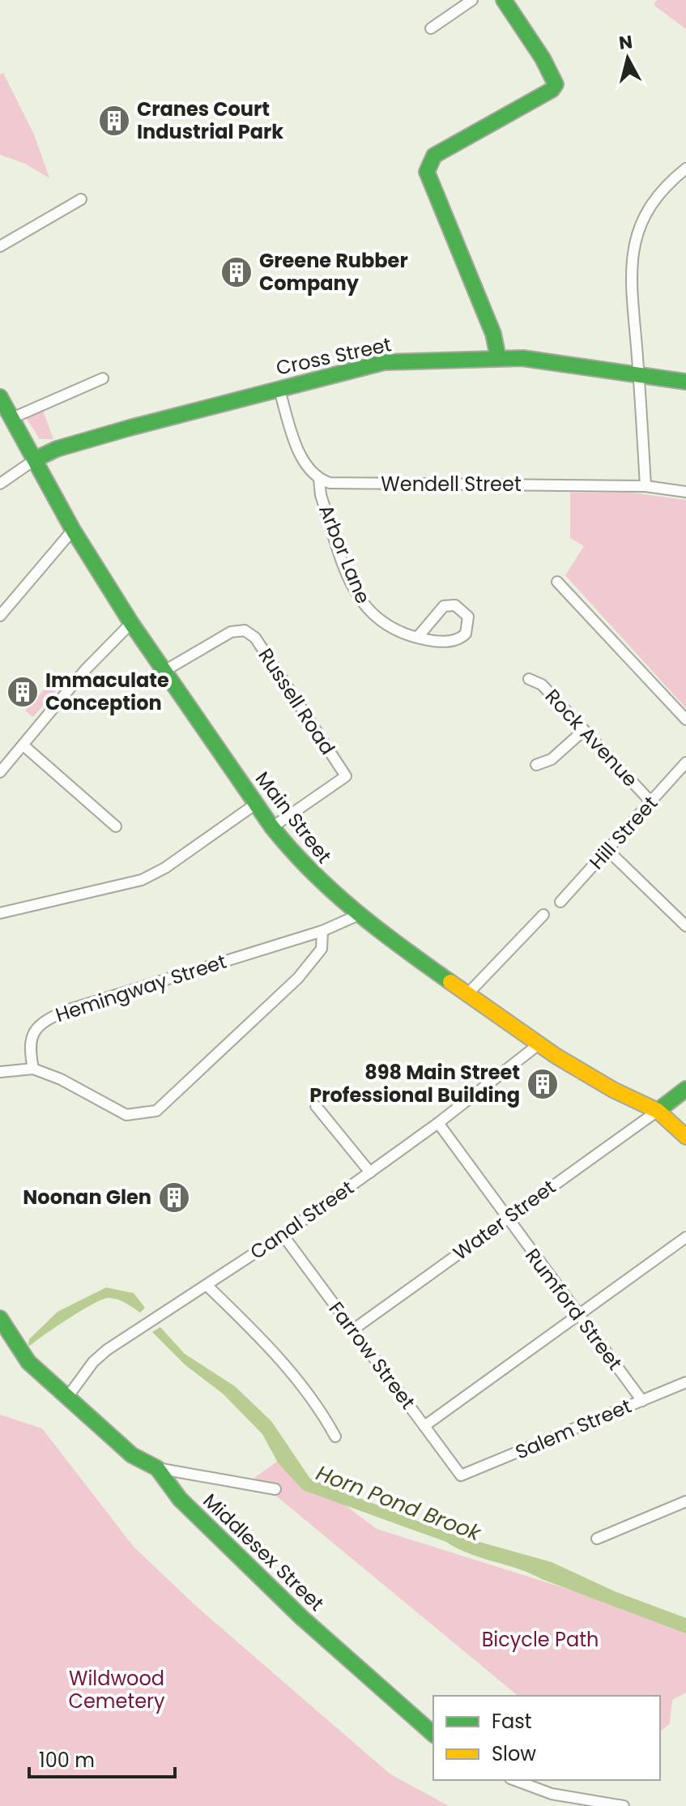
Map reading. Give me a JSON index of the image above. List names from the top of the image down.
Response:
{
  "streets": {
    "street": [
      "Cross Street",
      "Wendell Street",
      "Arbor Lane",
      "Russell Road",
      "Rock Avenue",
      "Main Street",
      "Hill Street",
      "Hemingway Street",
      "Canal Street",
      "Water Street",
      "Rumford Street",
      "Farrow Street",
      "Salem Street",
      "Middlesex Street"
    ]
  },
  "crossings": [
    ["Cross Street", "Main Street"],
    ["Wendell Street", "Arbor Lane"],
    ["Russell Road", "Main Street"],
    ["Rock Avenue", "Hill Street"],
    ["Main Street", "Hemingway Street"],
    ["Main Street", "Canal Street"],
    ["Main Street", "Water Street"],
    ["Canal Street", "Rumford Street"],
    ["Canal Street", "Farrow Street"],
    ["Canal Street", "Middlesex Street"],
    ["Water Street", "Rumford Street"],
    ["Water Street", "Farrow Street"],
    ["Rumford Street", "Salem Street"],
    ["Farrow Street", "Salem Street"]
  ],
  "water": ["Horn Pond Brook"],
  "parks": ["Bicycle Path", "Wildwood Cemetery"],
  "places": {
    "building": [
      "Cranes Court Industrial Park",
      "Greene Rubber Company",
      "Immaculate Conception",
      "898 Main Street Professional Building",
      "Noonan Glen"
    ]
  },
  "legend": ["Fast", "Slow"],
  "scale_bar": "100 m",
  "north": "top"
}
